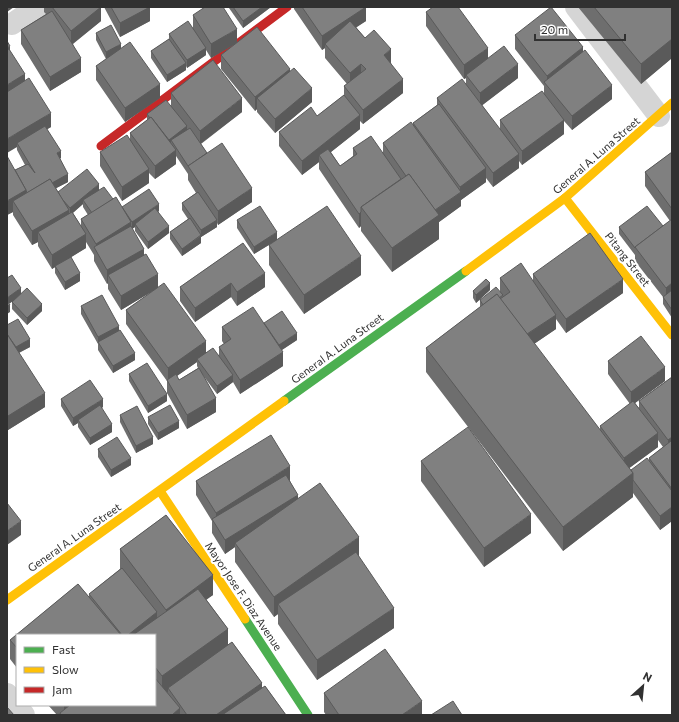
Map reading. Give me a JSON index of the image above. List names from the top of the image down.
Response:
{
  "streets": {
    "main road": ["General A. Luna Street", "Pitang Street", "Mayor Jose F. Diaz Avenue"]
  },
  "crossings": [
    ["General A. Luna Street", "Pitang Street"],
    ["General A. Luna Street", "Mayor Jose F. Diaz Avenue"]
  ],
  "legend": ["Fast", "Slow", "Jam"],
  "scale_bar": "20 m",
  "north": "top right"
}
